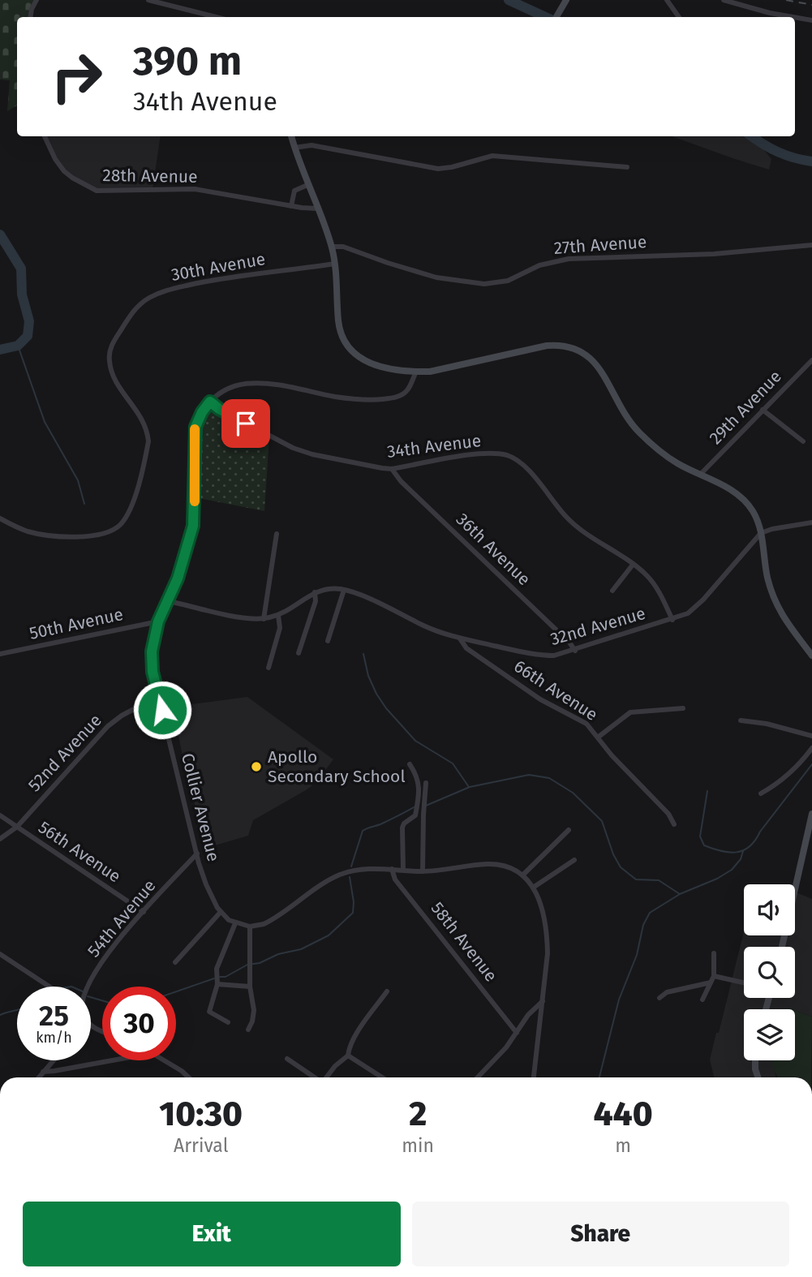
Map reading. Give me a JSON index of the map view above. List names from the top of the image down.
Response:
{
  "streets": {
    "street": [
      "28th Avenue",
      "27th Avenue",
      "30th Avenue",
      "29th Avenue",
      "34th Avenue",
      "36th Avenue",
      "50th Avenue",
      "32nd Avenue",
      "66th Avenue",
      "52nd Avenue",
      "Collier Avenue",
      "56th Avenue",
      "54th Avenue",
      "58th Avenue"
    ]
  },
  "crossings": [
    ["34th Avenue", "36th Avenue"],
    ["34th Avenue", "32nd Avenue"],
    ["34th Avenue", "Collier Avenue"],
    ["36th Avenue", "32nd Avenue"],
    ["50th Avenue", "Collier Avenue"],
    ["32nd Avenue", "66th Avenue"],
    ["32nd Avenue", "Collier Avenue"],
    ["52nd Avenue", "Collier Avenue"],
    ["52nd Avenue", "56th Avenue"],
    ["Collier Avenue", "54th Avenue"],
    ["56th Avenue", "54th Avenue"]
  ],
  "places": ["Apollo Secondary School"],
  "page": {
    "turn": ["390 m", "34th Avenue"],
    "speed": "25 km/h",
    "limit": "30",
    "eta": [
      "10:30",
      "Arrival",
      "2",
      "min",
      "440",
      "m"
    ],
    "buttons": ["Exit", "Share"]
  }
}
